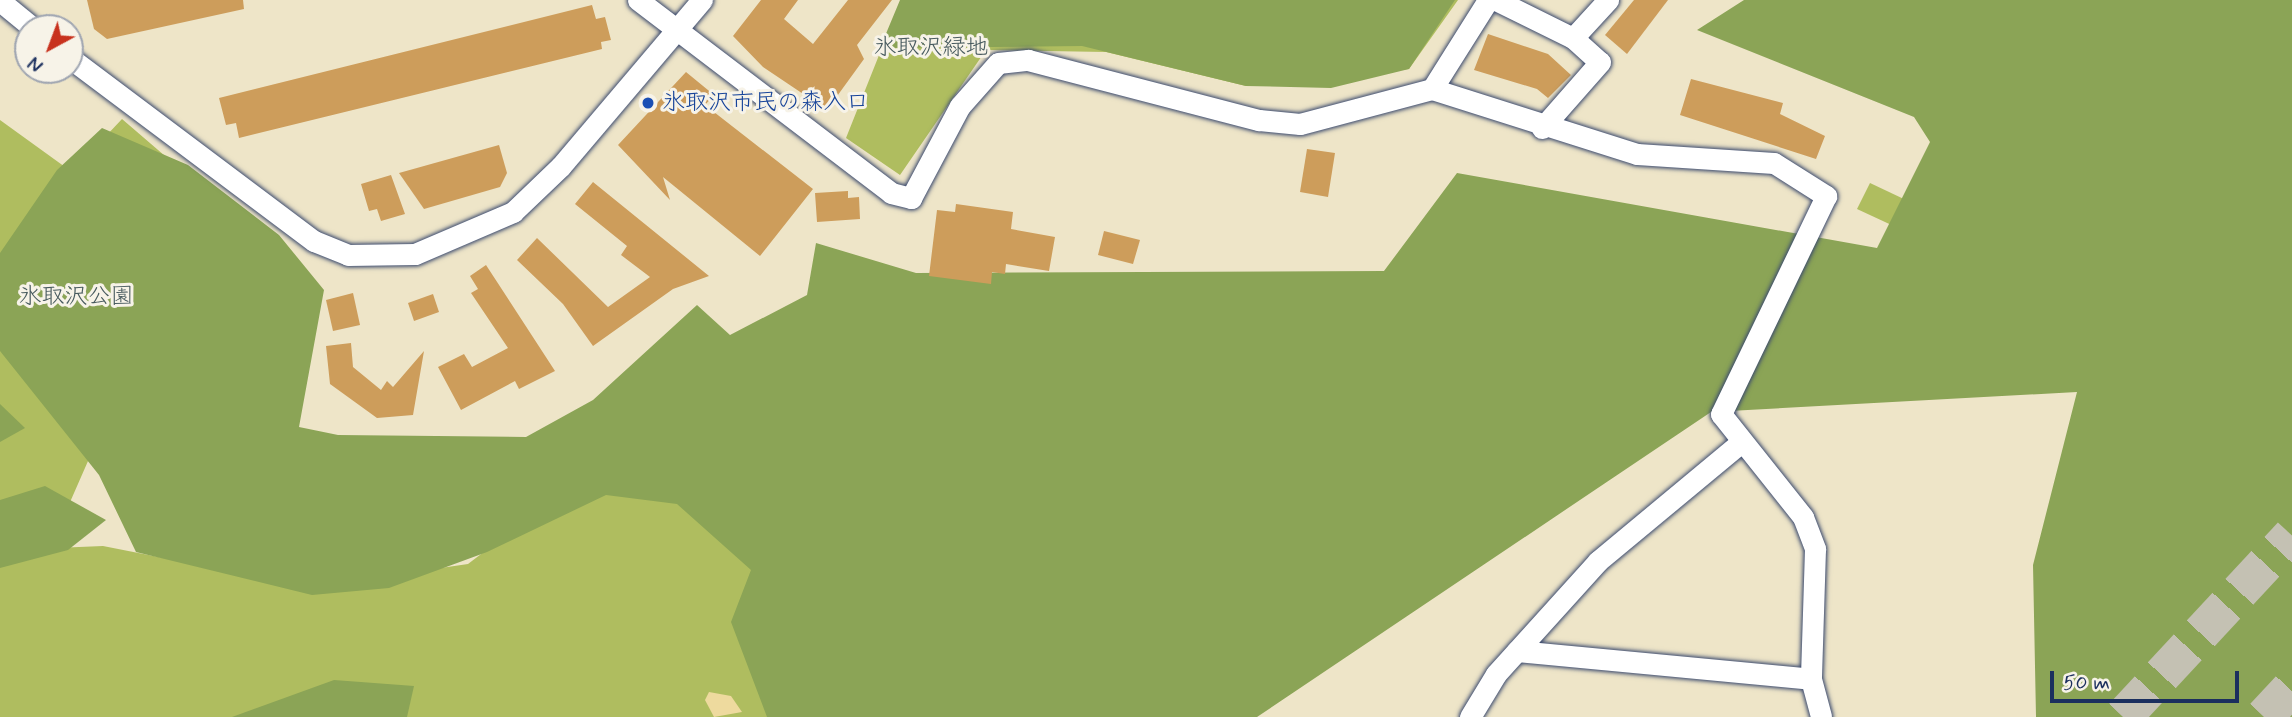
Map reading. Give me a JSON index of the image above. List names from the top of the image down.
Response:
{
  "parks": ["氷取沢緑地", "氷取沢公園"],
  "places": ["氷取沢市民の森入口"],
  "scale_bar": "50 m",
  "north": "bottom left"
}
